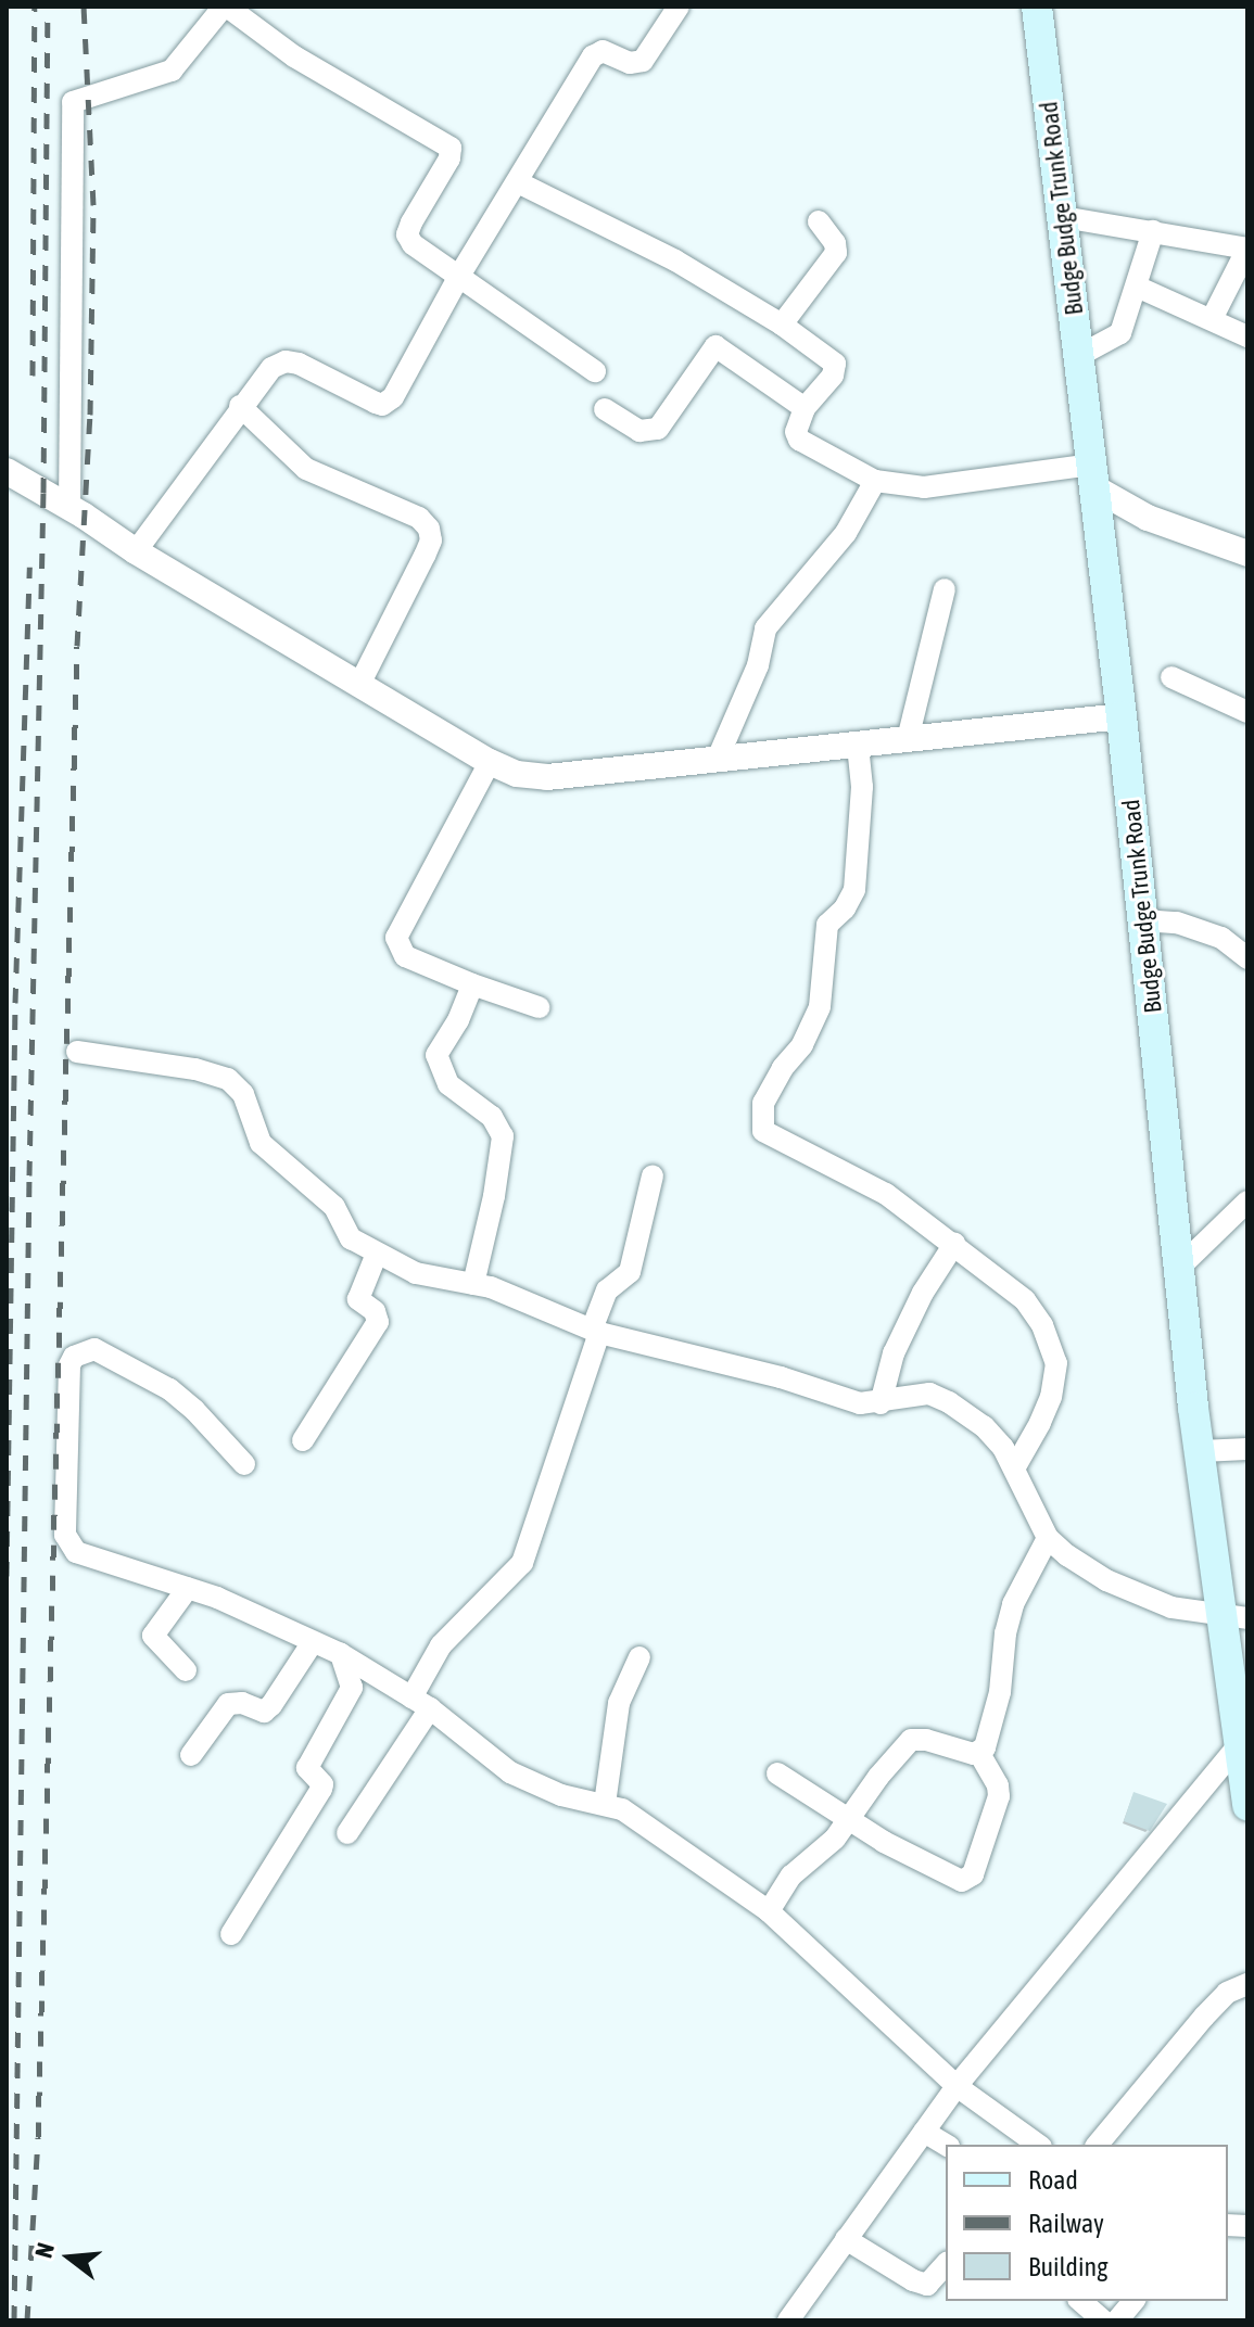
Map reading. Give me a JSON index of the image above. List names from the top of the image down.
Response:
{
  "streets": {
    "main road": ["Budge Budge Trunk Road"]
  },
  "legend": ["Road", "Railway", "Building"],
  "north": "left"
}
